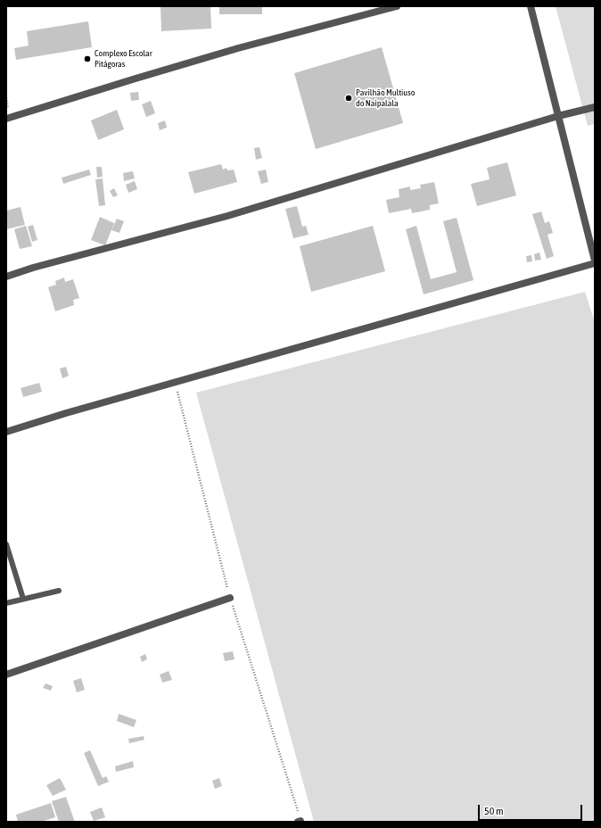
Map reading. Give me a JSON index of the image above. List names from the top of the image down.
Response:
{
  "places": ["Complexo Escolar Pitágoras", "Pavilhão Multiuso do Naipalala"],
  "scale_bar": "50 m"
}
